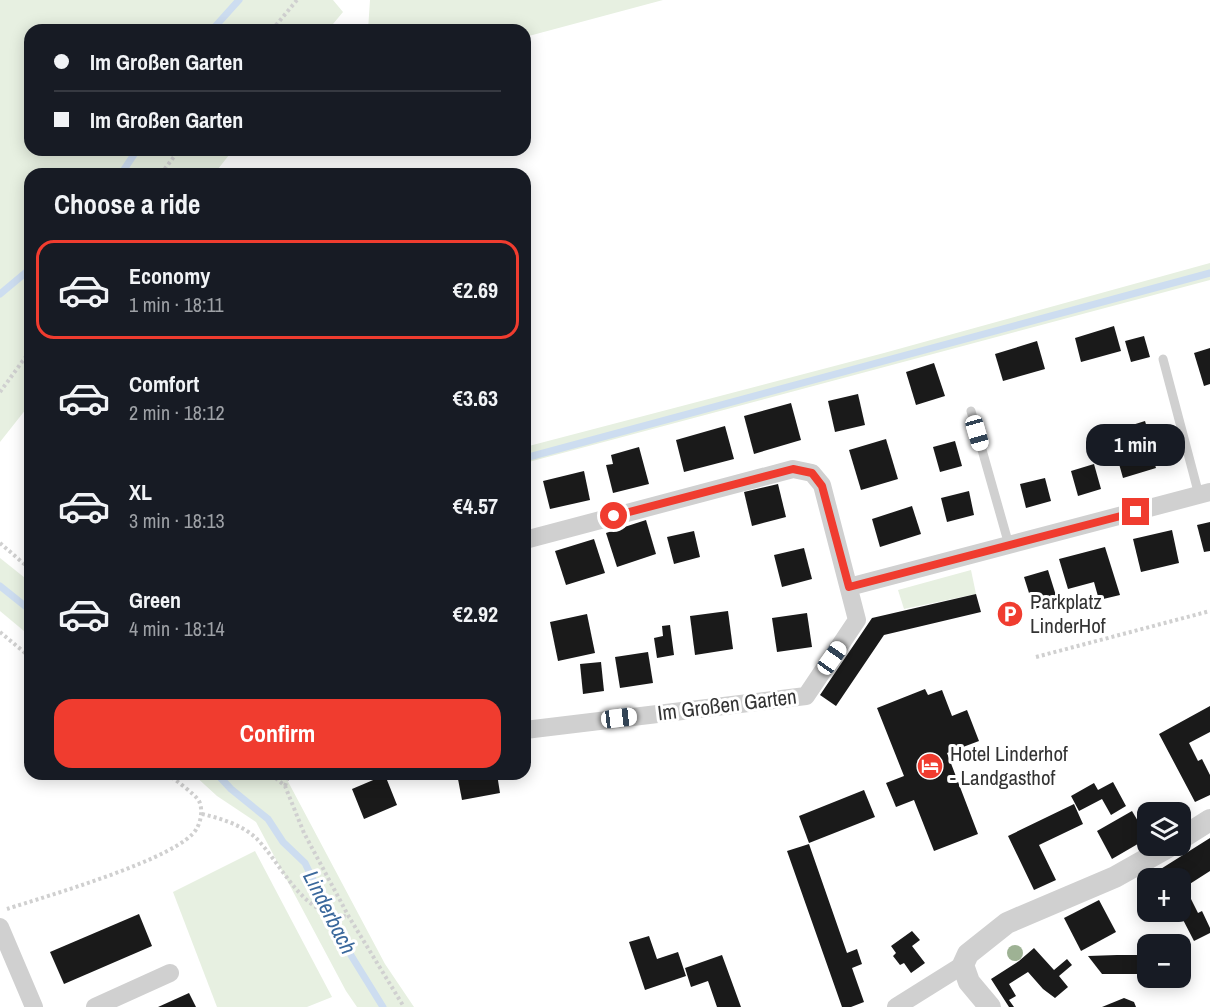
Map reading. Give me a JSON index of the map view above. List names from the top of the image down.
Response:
{
  "streets": {
    "street": ["Im Großen Garten"]
  },
  "water": ["Linderbach"],
  "places": {
    "parking": ["Parkplatz LinderHof"],
    "hotel": ["Hotel Linderhof - Landgasthof"]
  },
  "page": {
    "banner": ["Im Großen Garten", "Im Großen Garten"],
    "heading": "Choose a ride",
    "list": [
      {
        "name": "Economy",
        "note": "1 min · 18:11",
        "value": "€2.69"
      },
      {
        "name": "Comfort",
        "note": "2 min · 18:12",
        "value": "€3.63"
      },
      {
        "name": "XL",
        "note": "3 min · 18:13",
        "value": "€4.57"
      },
      {
        "name": "Green",
        "note": "4 min · 18:14",
        "value": "€2.92"
      }
    ],
    "bubble": "1 min",
    "buttons": "Confirm",
    "map_buttons": ["+", "−"]
  }
}
